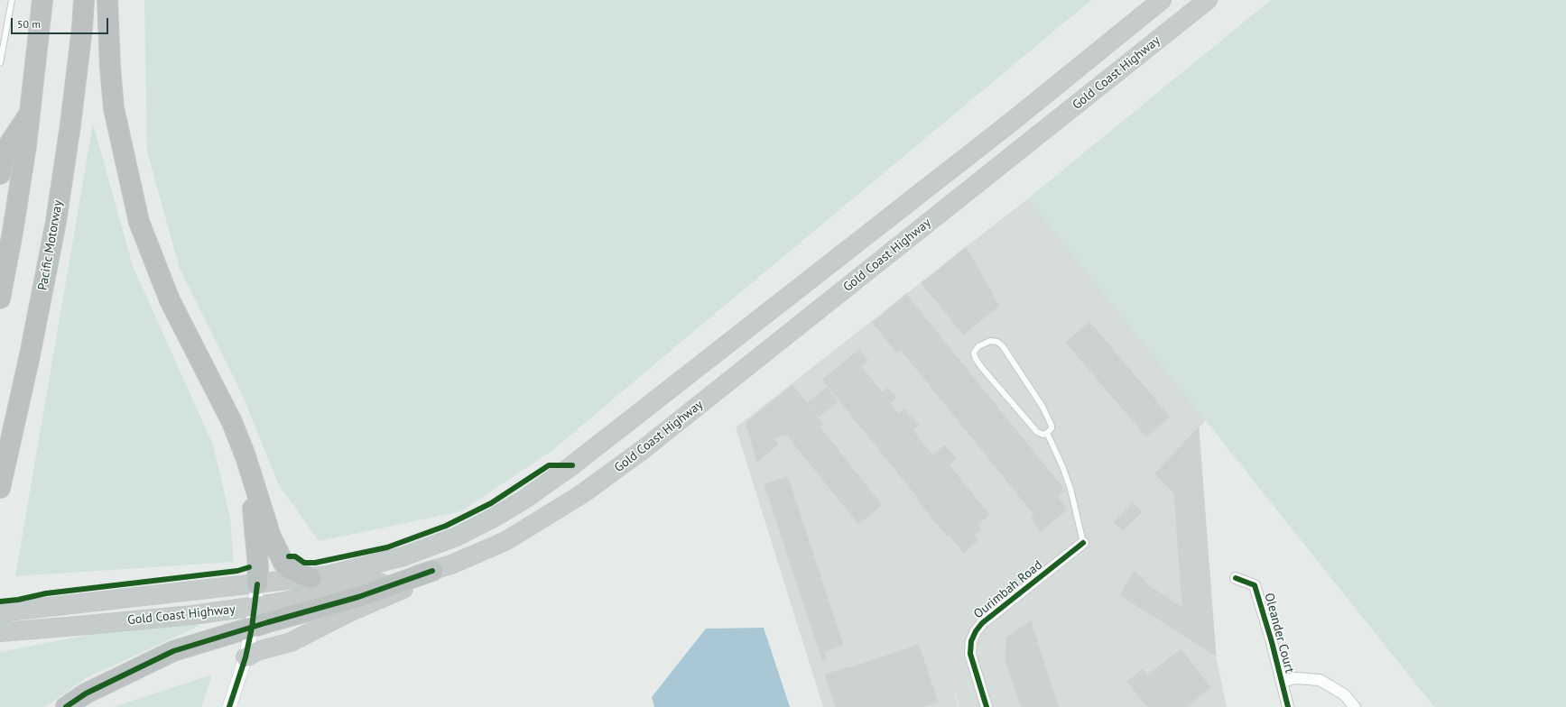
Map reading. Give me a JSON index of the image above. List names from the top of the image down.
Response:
{
  "streets": {
    "highway": ["Gold Coast Highway", "Pacific Motorway"],
    "street": ["Ourimbah Road", "Oleander Court"]
  },
  "scale_bar": "50 m"
}
